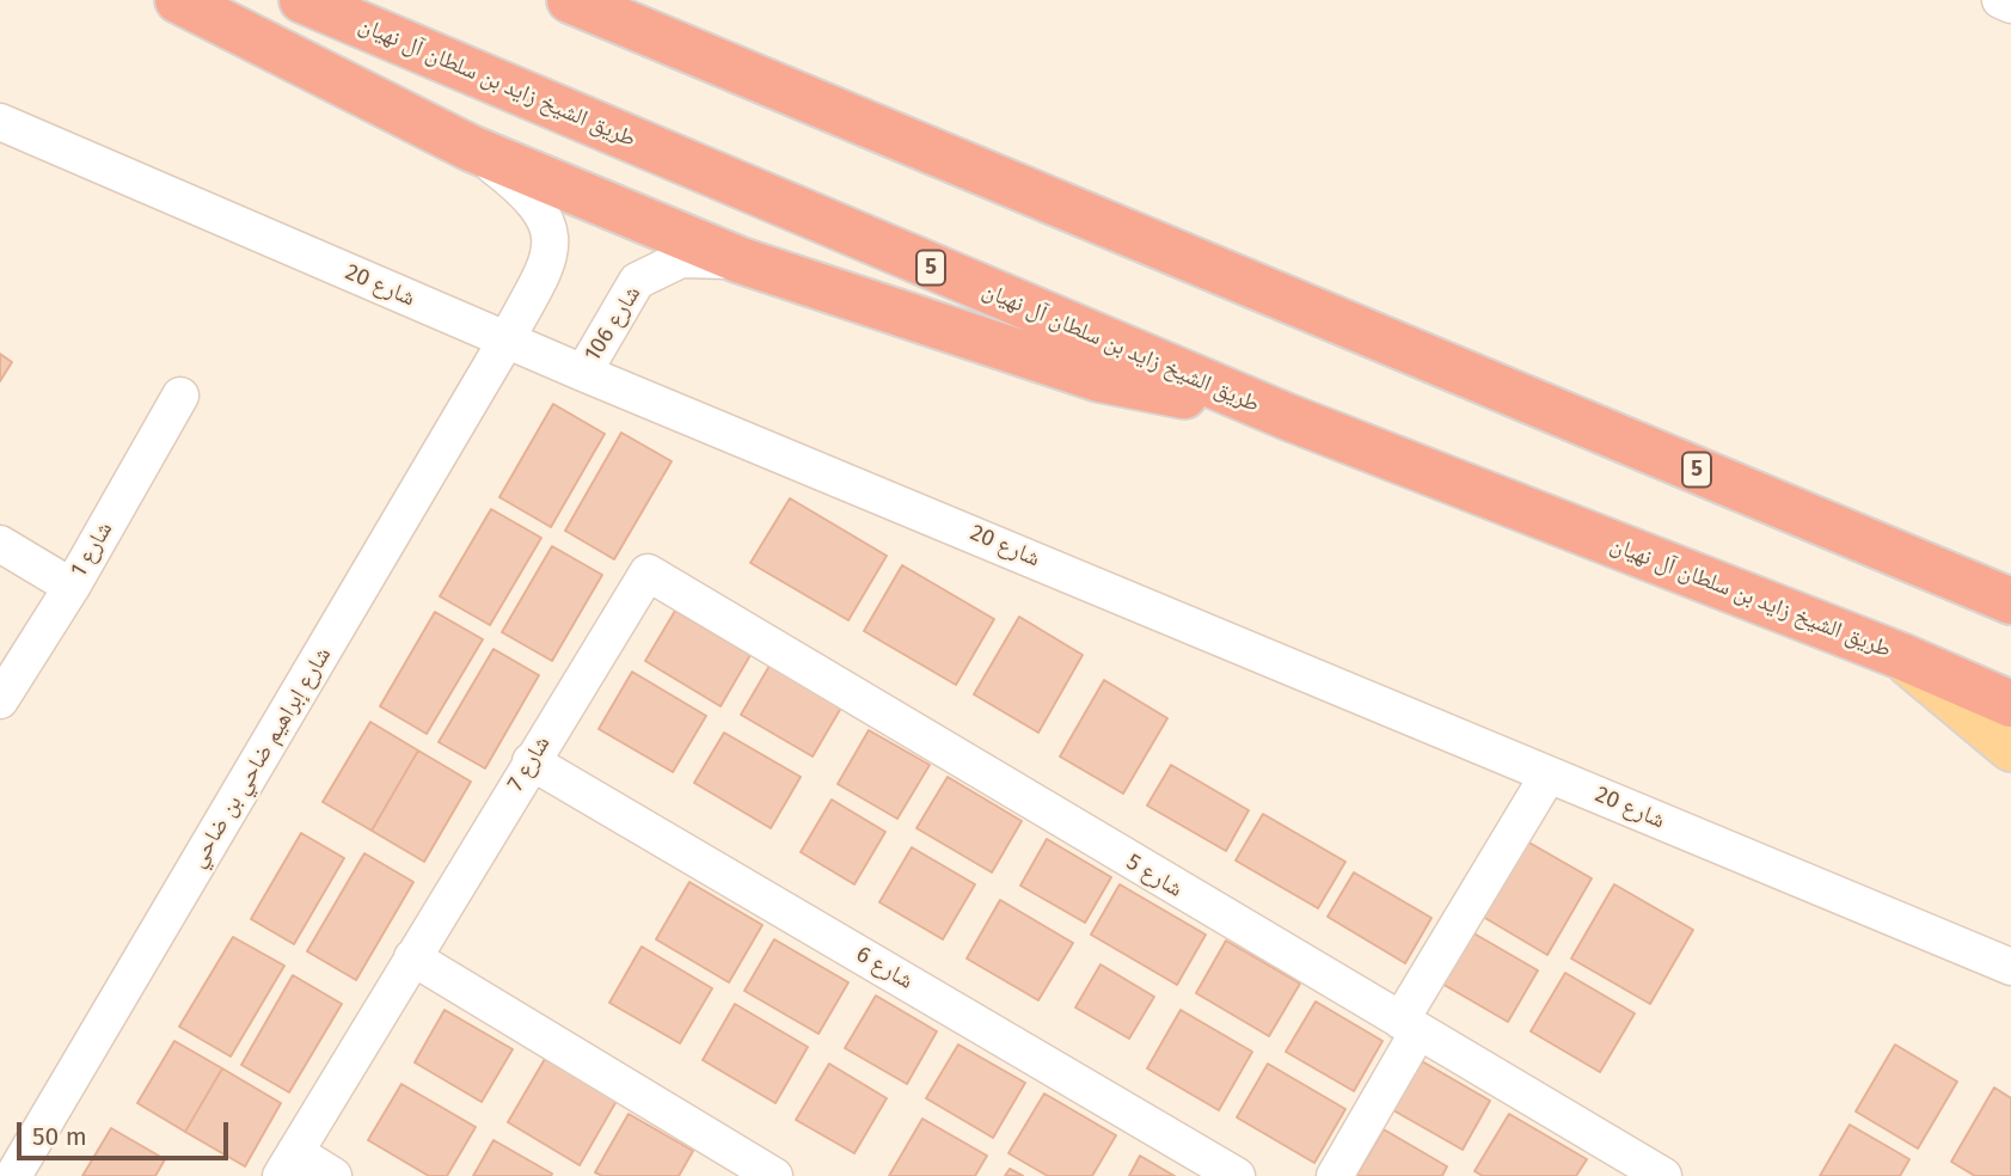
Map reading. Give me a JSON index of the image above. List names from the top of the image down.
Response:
{
  "streets": {
    "highway": ["طريق الشيخ زايد بن سلطان آل نهيان", "5"],
    "street": [
      "شارع 20",
      "شارع 106",
      "شارع 1",
      "شارع إبراهيم ضاحي بن ضاحي",
      "شارع 7",
      "شارع 5",
      "شارع 6"
    ]
  },
  "crossings": [
    ["شارع 20", "شارع 106"],
    ["شارع 20", "شارع إبراهيم ضاحي بن ضاحي"],
    ["شارع 7", "شارع 5"],
    ["شارع 7", "شارع 6"]
  ],
  "scale_bar": "50 m"
}
